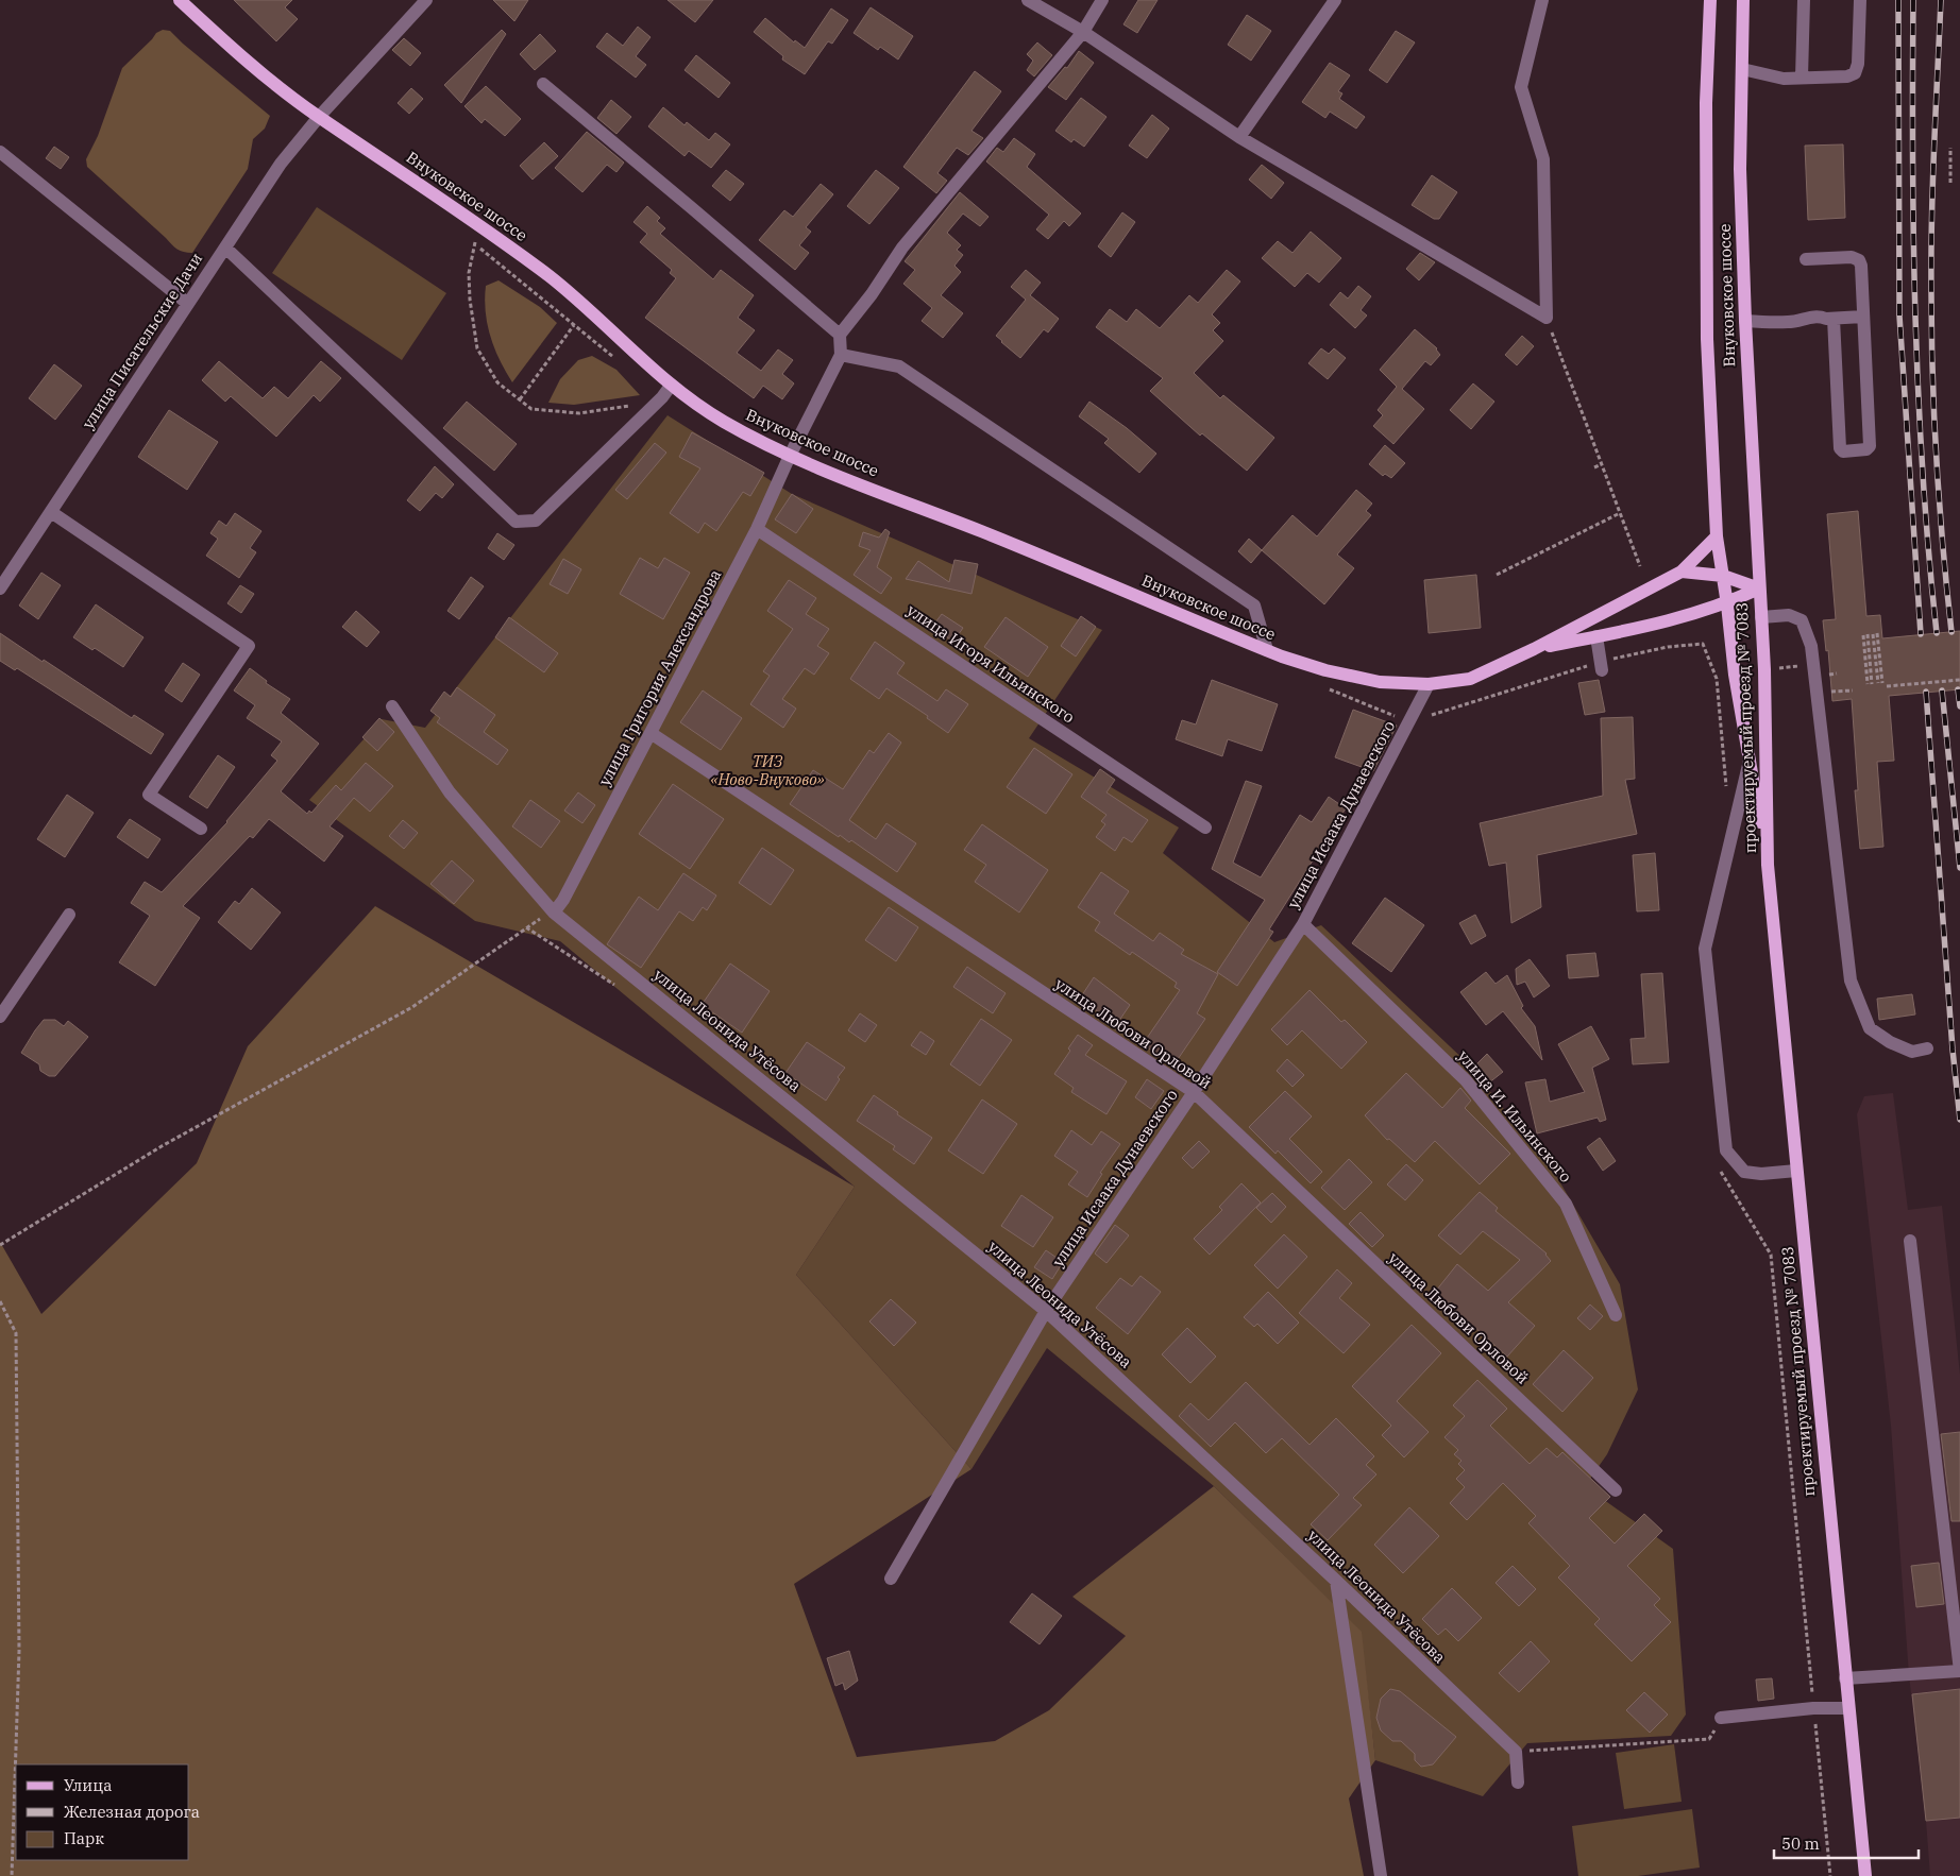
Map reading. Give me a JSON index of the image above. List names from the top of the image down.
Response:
{
  "streets": {
    "main road": ["Внуковское шоссе", "проектируемый проезд № 7083"],
    "street": [
      "улица Писательские Дачи",
      "улица Игоря Ильинского",
      "улица Григория Александрова",
      "улица Исаака Дунаевского",
      "улица Леонида Утёсова",
      "улица Любови Орловой",
      "улица И. Ильинского"
    ]
  },
  "crossings": [
    ["Внуковское шоссе", "улица Писательские Дачи"],
    ["Внуковское шоссе", "улица Григория Александрова"],
    ["Внуковское шоссе", "проектируемый проезд № 7083"],
    ["Внуковское шоссе", "улица Исаака Дунаевского"],
    ["улица Игоря Ильинского", "улица Григория Александрова"],
    ["улица Григория Александрова", "улица Леонида Утёсова"],
    ["улица Григория Александрова", "улица Любови Орловой"],
    ["улица Исаака Дунаевского", "улица Леонида Утёсова"],
    ["улица Исаака Дунаевского", "улица Любови Орловой"],
    ["улица Исаака Дунаевского", "улица И. Ильинского"]
  ],
  "parks": ["ТИЗ «Ново-Внуково»"],
  "legend": ["Улица", "Железная дорога", "Парк"],
  "scale_bar": "50 m"
}
